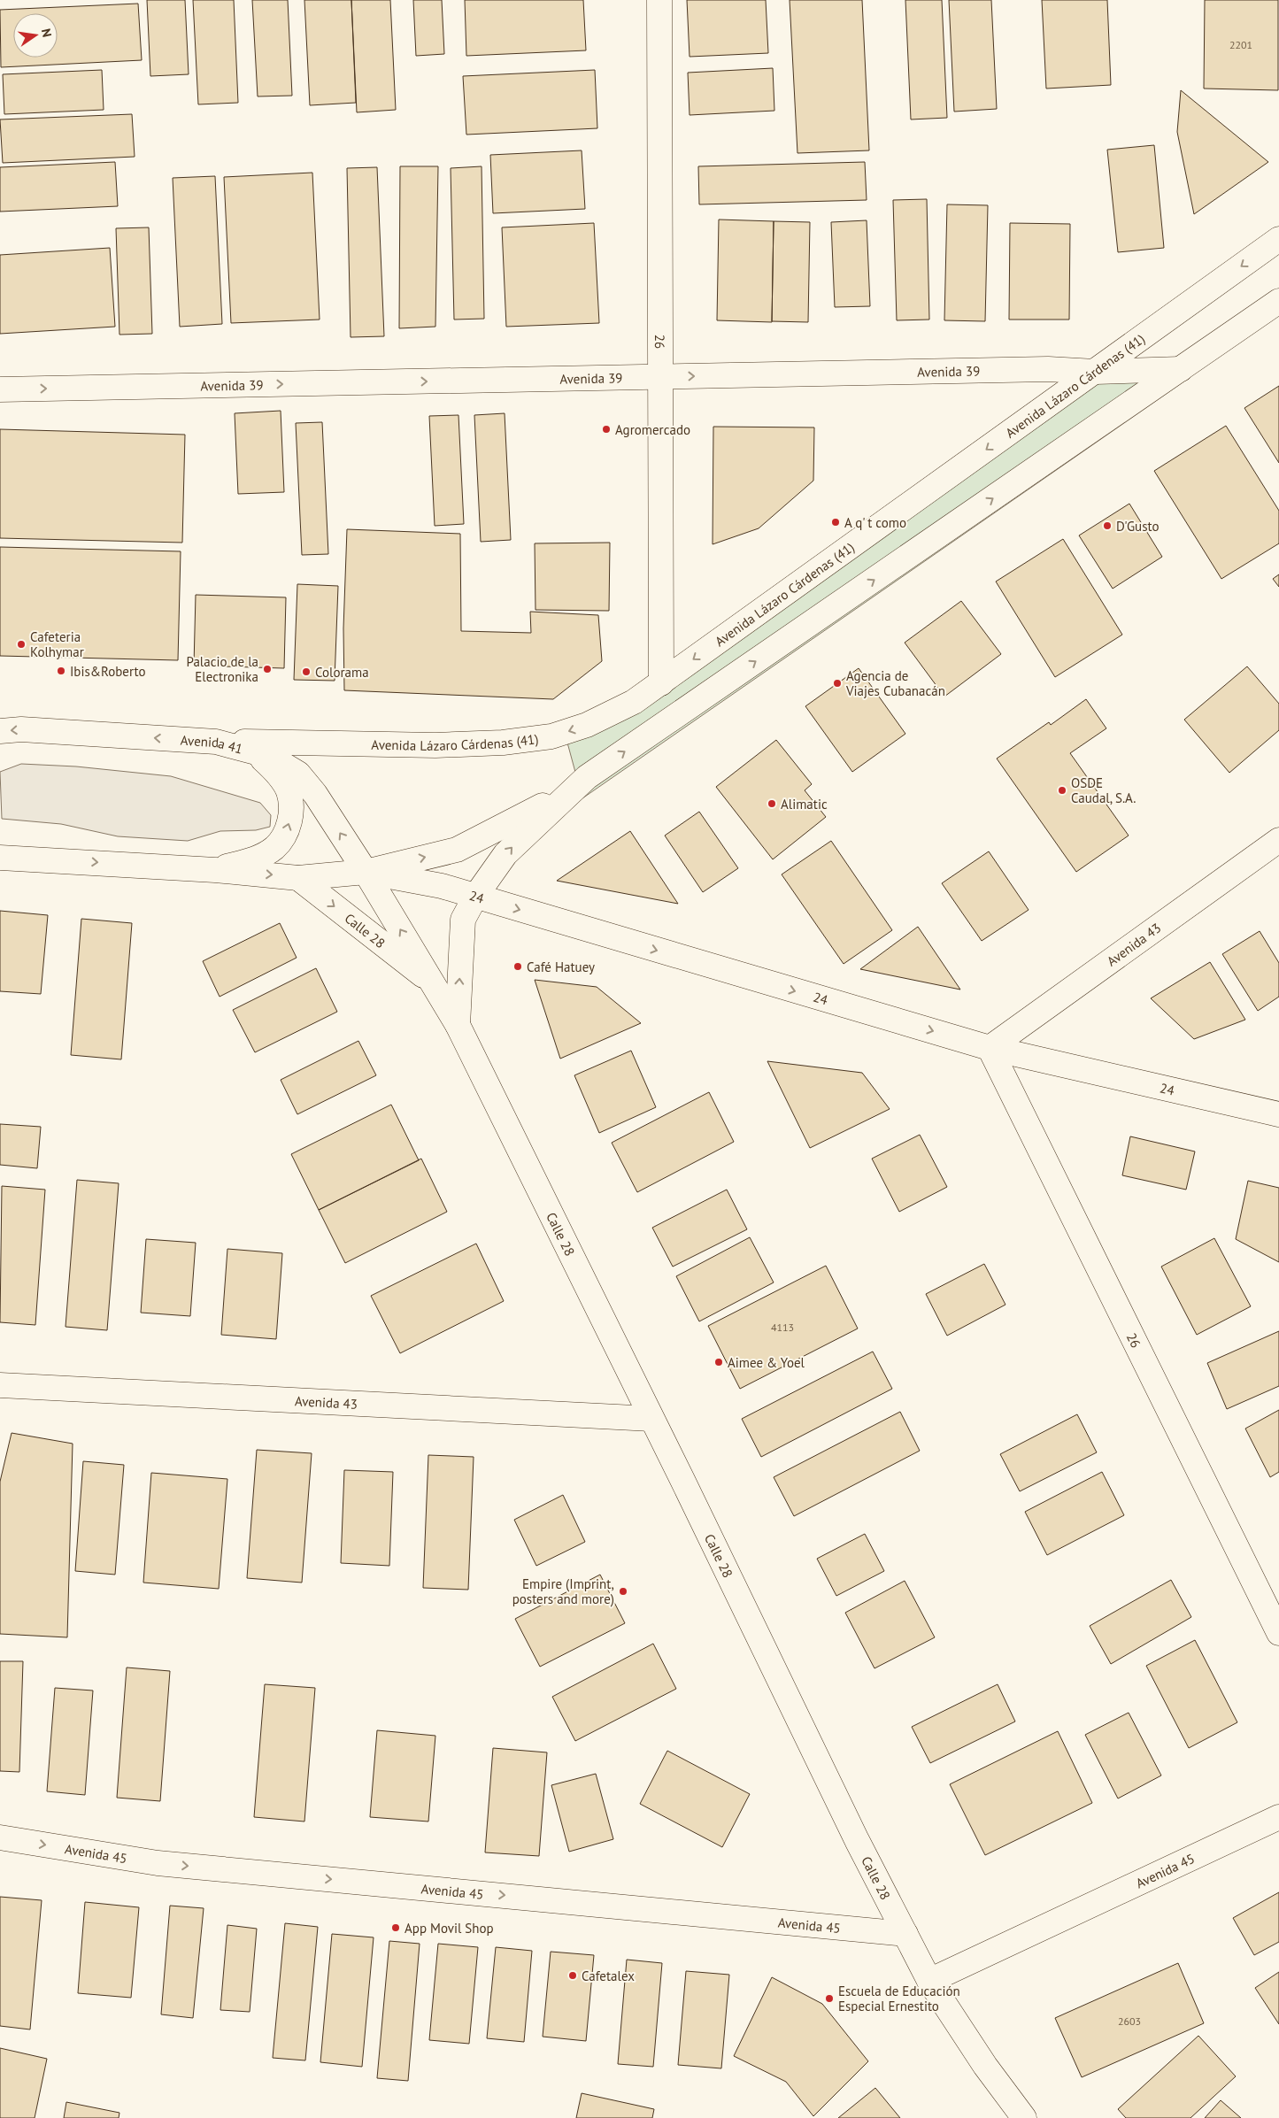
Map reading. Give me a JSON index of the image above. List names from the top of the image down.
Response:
{
  "streets": {
    "street": [
      "26",
      "Avenida 39",
      "Avenida Lázaro Cárdenas (41)",
      "Avenida 41",
      "24",
      "Calle 28",
      "Avenida 43",
      "Avenida 45"
    ]
  },
  "crossings": [
    ["26", "Avenida 39"],
    ["26", "Avenida Lázaro Cárdenas (41)"],
    ["26", "24"],
    ["26", "Avenida 43"],
    ["Avenida 39", "Avenida Lázaro Cárdenas (41)"],
    ["Avenida Lázaro Cárdenas (41)", "Avenida 41"],
    ["Avenida 41", "24"],
    ["Avenida 41", "Calle 28"],
    ["24", "Calle 28"],
    ["24", "Avenida 43"],
    ["Calle 28", "Avenida 43"],
    ["Calle 28", "Avenida 45"]
  ],
  "one_way": ["Avenida 39", "24", "Avenida 45"],
  "places": [
    "Agromercado",
    "A q' t como",
    "D'Gusto",
    "Cafeteria Kolhymar",
    "Palacio de la Electronika",
    "Ibis&Roberto",
    "Colorama",
    "Agencia de Viajes Cubanacán",
    "OSDE Caudal, S.A.",
    "Alimatic",
    "Café Hatuey",
    "Aimee & Yoel",
    "Empire (Imprint, posters and more)",
    "App Movil Shop",
    "Cafetalex",
    "Escuela de Educación Especial Ernestito"
  ],
  "house_numbers": ["2201", "4113", "2603"],
  "north": "right"
}
